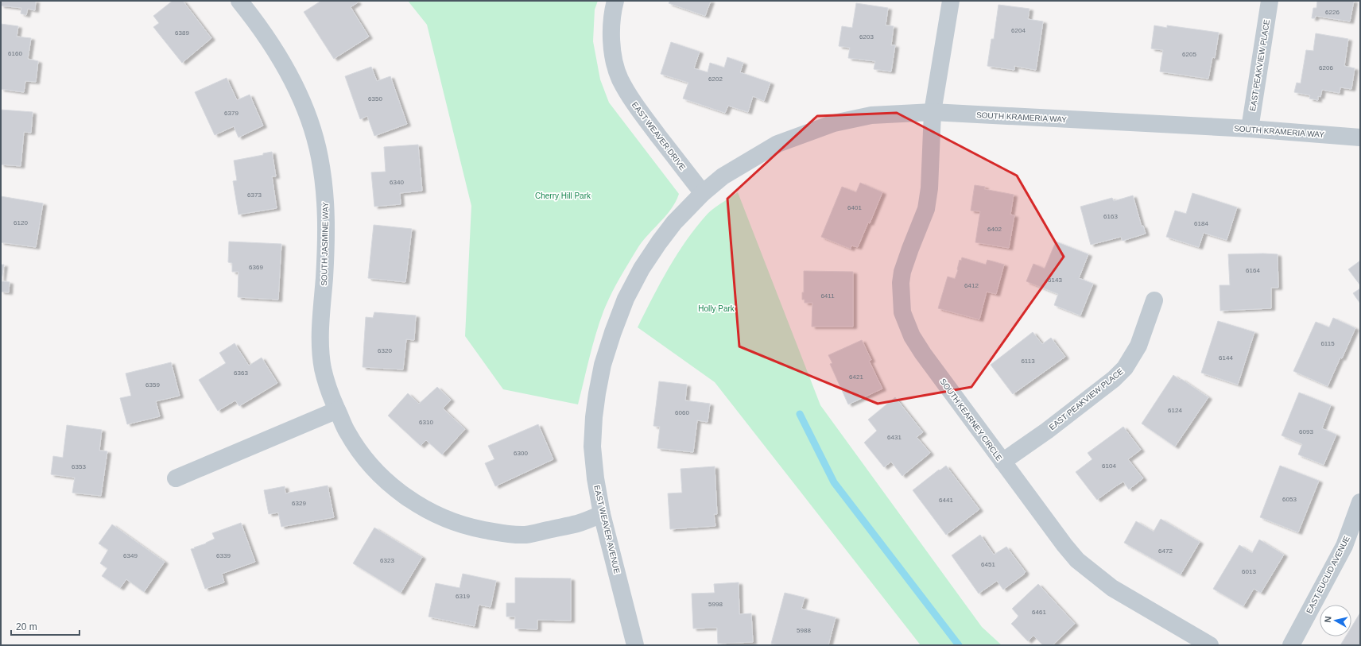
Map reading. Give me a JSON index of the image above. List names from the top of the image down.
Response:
{
  "streets": {
    "street": [
      "EAST PEAKVIEW PLACE",
      "SOUTH KRAMERIA WAY",
      "EAST WEAVER DRIVE",
      "SOUTH JASMINE WAY",
      "SOUTH KEARNEY CIRCLE",
      "EAST WEAVER AVENUE",
      "EAST EUCLID AVENUE"
    ]
  },
  "crossings": [
    ["EAST PEAKVIEW PLACE", "SOUTH KRAMERIA WAY"],
    ["EAST PEAKVIEW PLACE", "SOUTH KEARNEY CIRCLE"],
    ["SOUTH KRAMERIA WAY", "EAST WEAVER DRIVE"],
    ["SOUTH KRAMERIA WAY", "SOUTH KEARNEY CIRCLE"],
    ["SOUTH KRAMERIA WAY", "EAST WEAVER AVENUE"],
    ["EAST WEAVER DRIVE", "EAST WEAVER AVENUE"],
    ["SOUTH JASMINE WAY", "EAST WEAVER AVENUE"]
  ],
  "parks": ["Cherry Hill Park", "Holly Park"],
  "house_numbers": [
    "6226",
    "6204",
    "6389",
    "6203",
    "6160",
    "6205",
    "6206",
    "6202",
    "6350",
    "6379",
    "6340",
    "6373",
    "6401",
    "6163",
    "6120",
    "6184",
    "6402",
    "6369",
    "6164",
    "6143",
    "6412",
    "6411",
    "6115",
    "6320",
    "6144",
    "6113",
    "6363",
    "6421",
    "6359",
    "6124",
    "6060",
    "6310",
    "6093",
    "6431",
    "6300",
    "6104",
    "6353",
    "6053",
    "6441",
    "6329",
    "6472",
    "6349",
    "6339",
    "6323",
    "6451",
    "6013",
    "6319",
    "5998",
    "6461",
    "5988"
  ],
  "scale_bar": "20 m",
  "north": "left"
}
